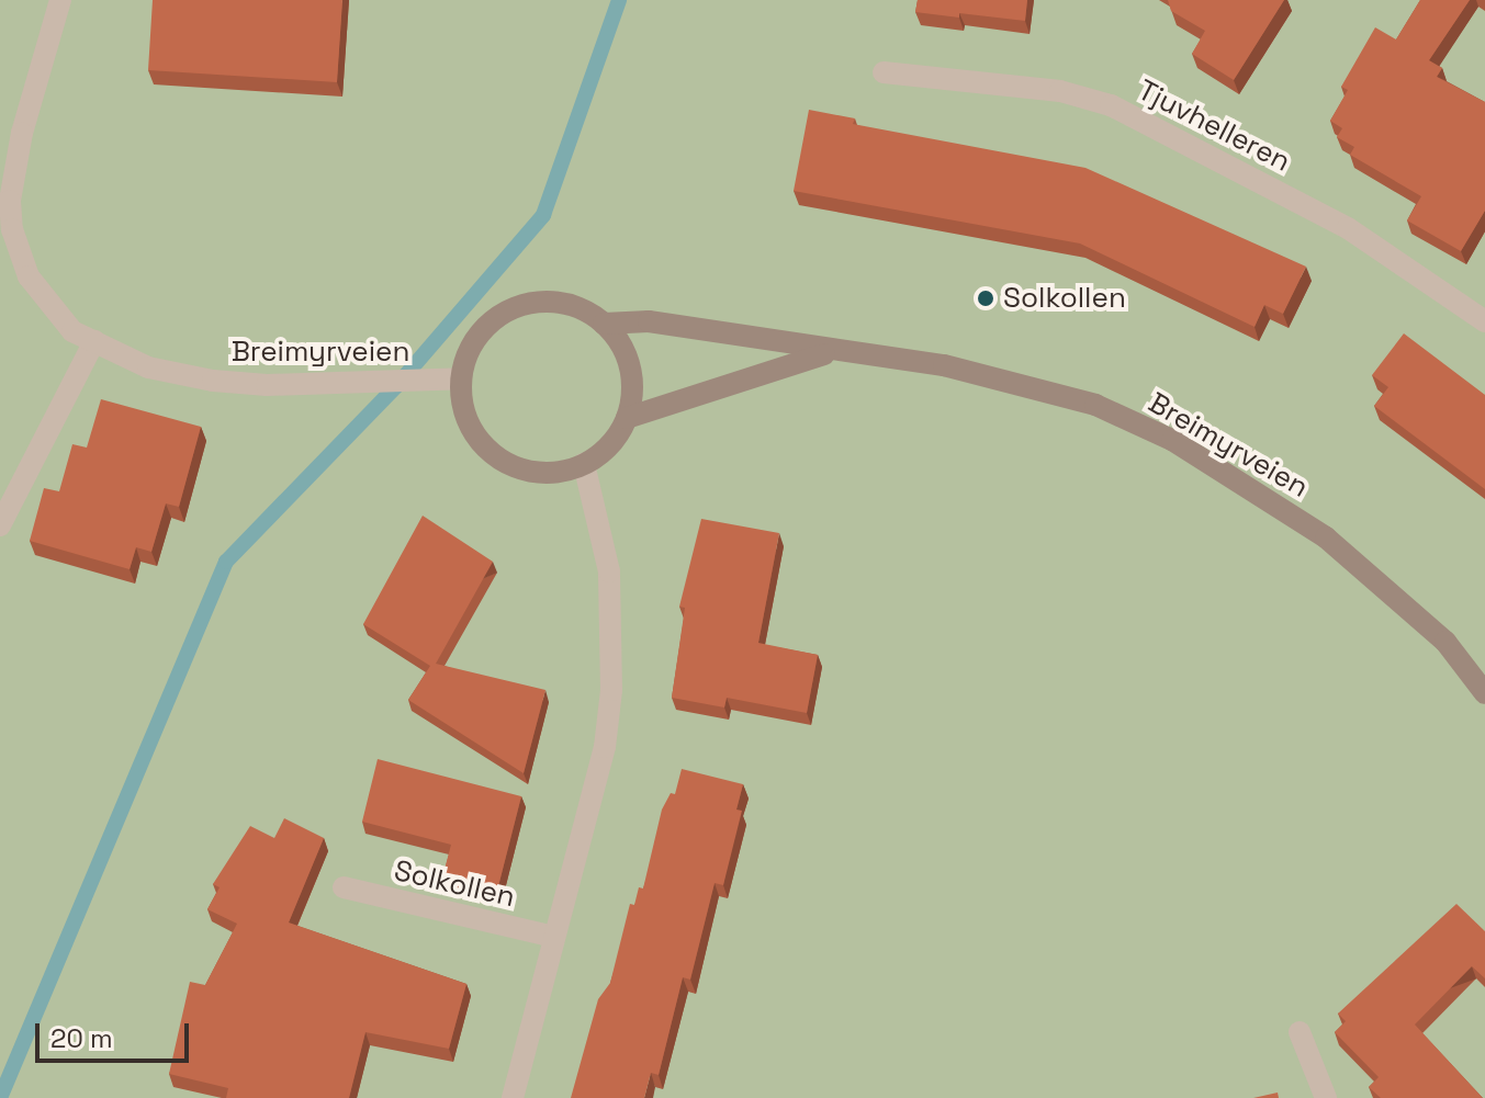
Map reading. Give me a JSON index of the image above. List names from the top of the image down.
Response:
{
  "streets": {
    "street": ["Tjuvhelleren", "Breimyrveien", "Solkollen"]
  },
  "places": ["Solkollen"],
  "scale_bar": "20 m"
}
